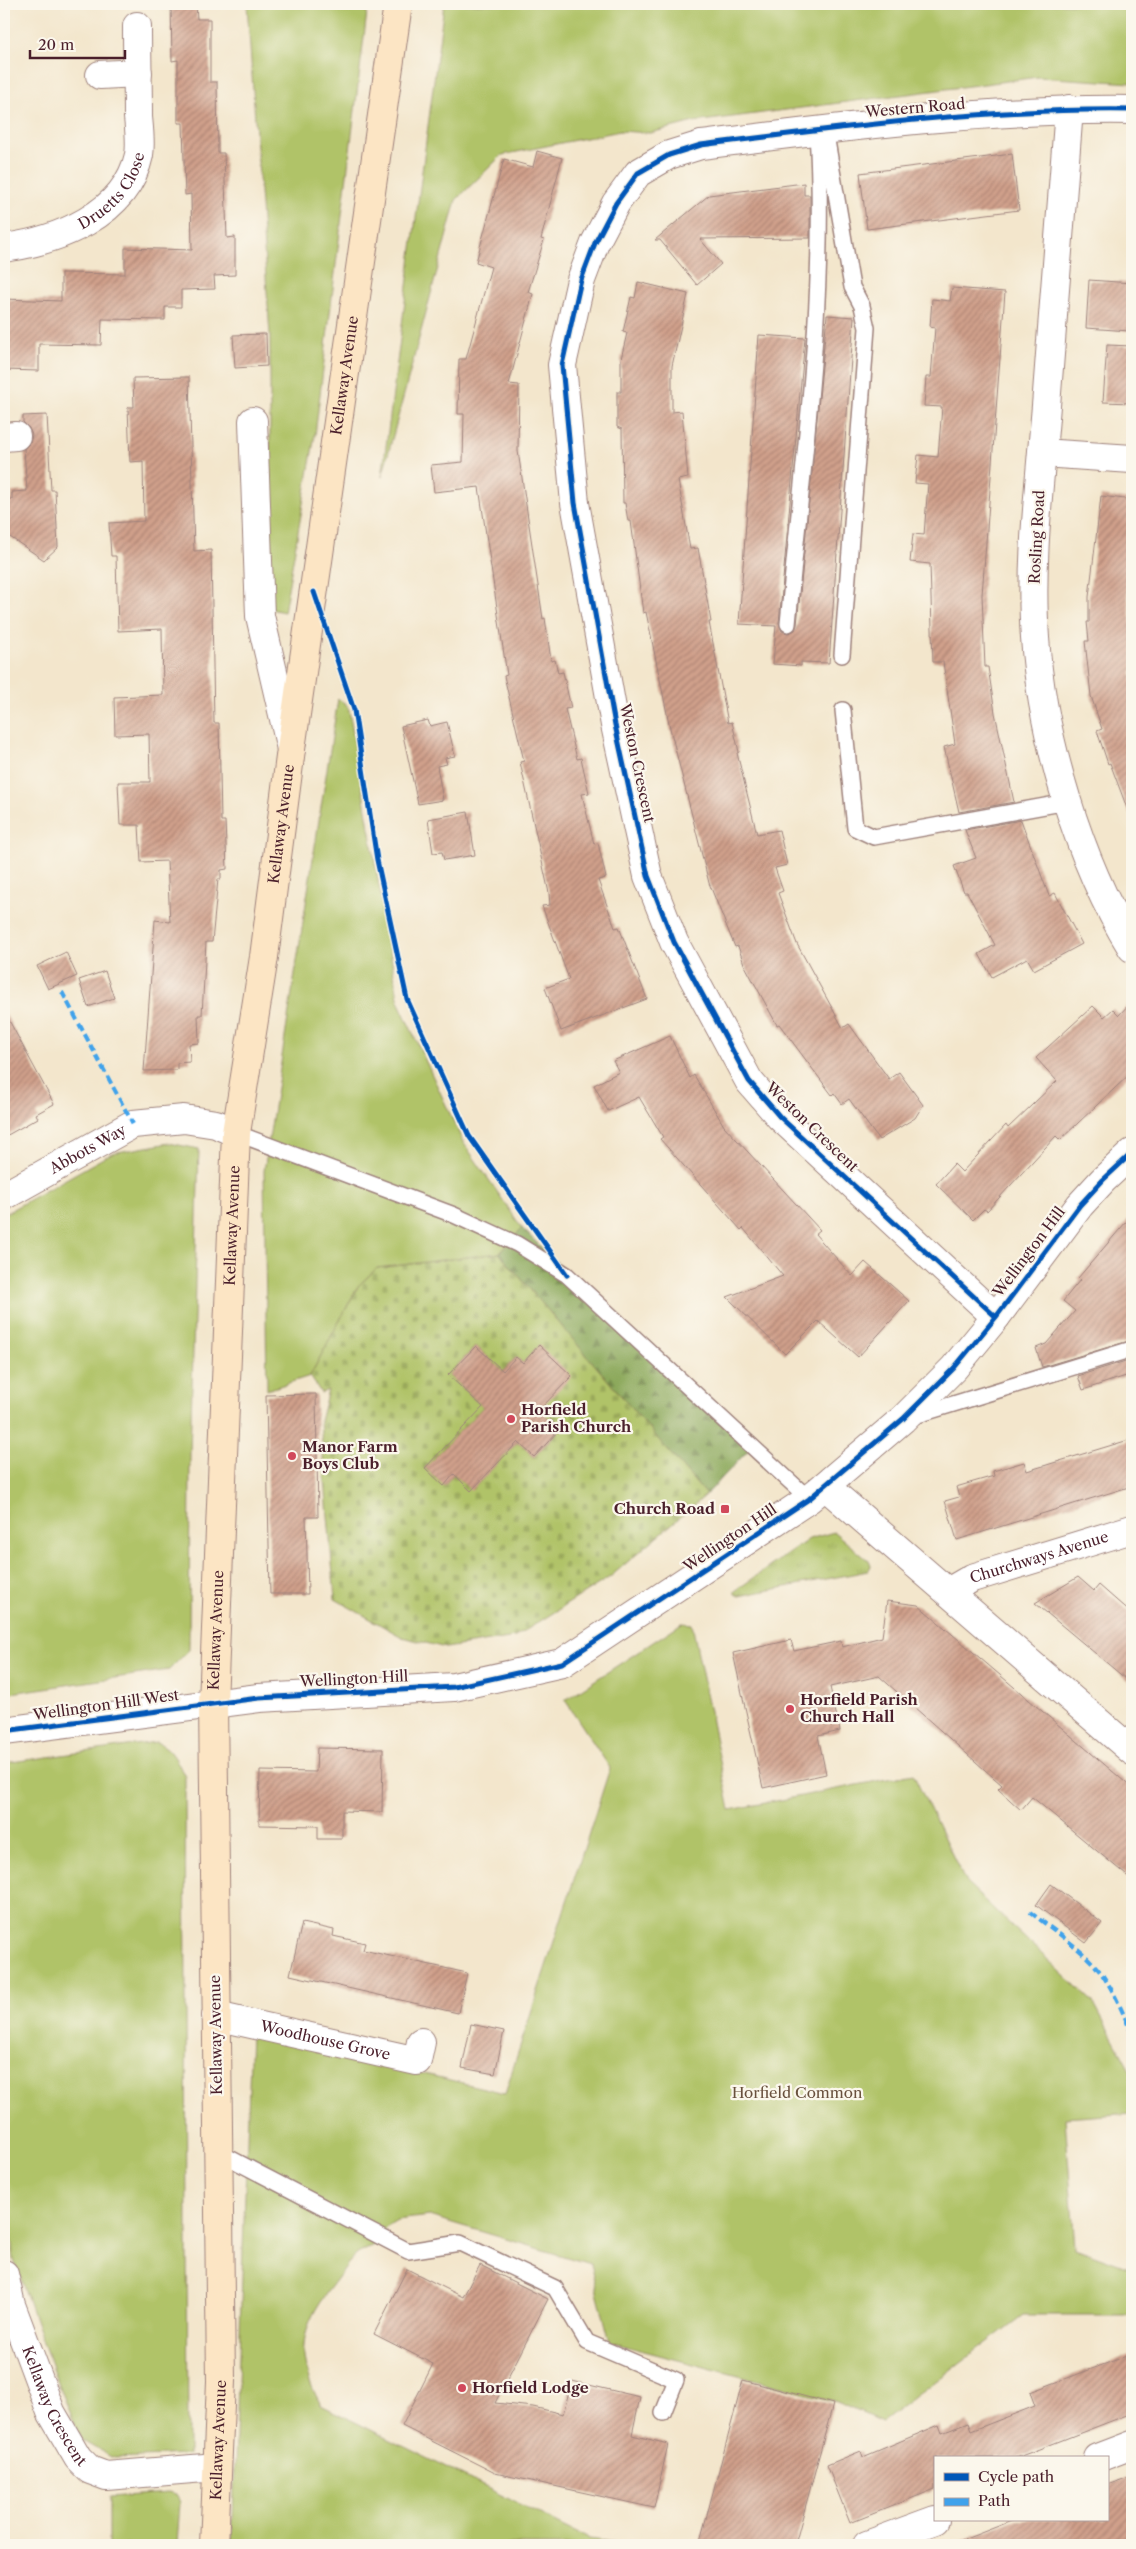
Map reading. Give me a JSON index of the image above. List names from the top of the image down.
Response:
{
  "streets": {
    "main road": ["Kellaway Avenue"],
    "street": [
      "Western Road",
      "Druetts Close",
      "Rosling Road",
      "Weston Crescent",
      "Abbots Way",
      "Wellington Hill",
      "Churchways Avenue",
      "Wellington Hill West",
      "Woodhouse Grove",
      "Kellaway Crescent"
    ]
  },
  "crossings": [
    ["Western Road", "Rosling Road"],
    ["Western Road", "Weston Crescent"],
    ["Kellaway Avenue", "Abbots Way"],
    ["Kellaway Avenue", "Wellington Hill"],
    ["Kellaway Avenue", "Wellington Hill West"],
    ["Kellaway Avenue", "Woodhouse Grove"],
    ["Kellaway Avenue", "Kellaway Crescent"],
    ["Weston Crescent", "Wellington Hill"],
    ["Wellington Hill", "Wellington Hill West"]
  ],
  "parks": ["Horfield Common"],
  "places": {
    "other": [
      "Horfield Parish Church",
      "Manor Farm Boys Club",
      "Horfield Parish Church Hall",
      "Horfield Lodge"
    ],
    "transit": ["Church Road"]
  },
  "legend": ["Cycle path", "Path"],
  "scale_bar": "20 m"
}
